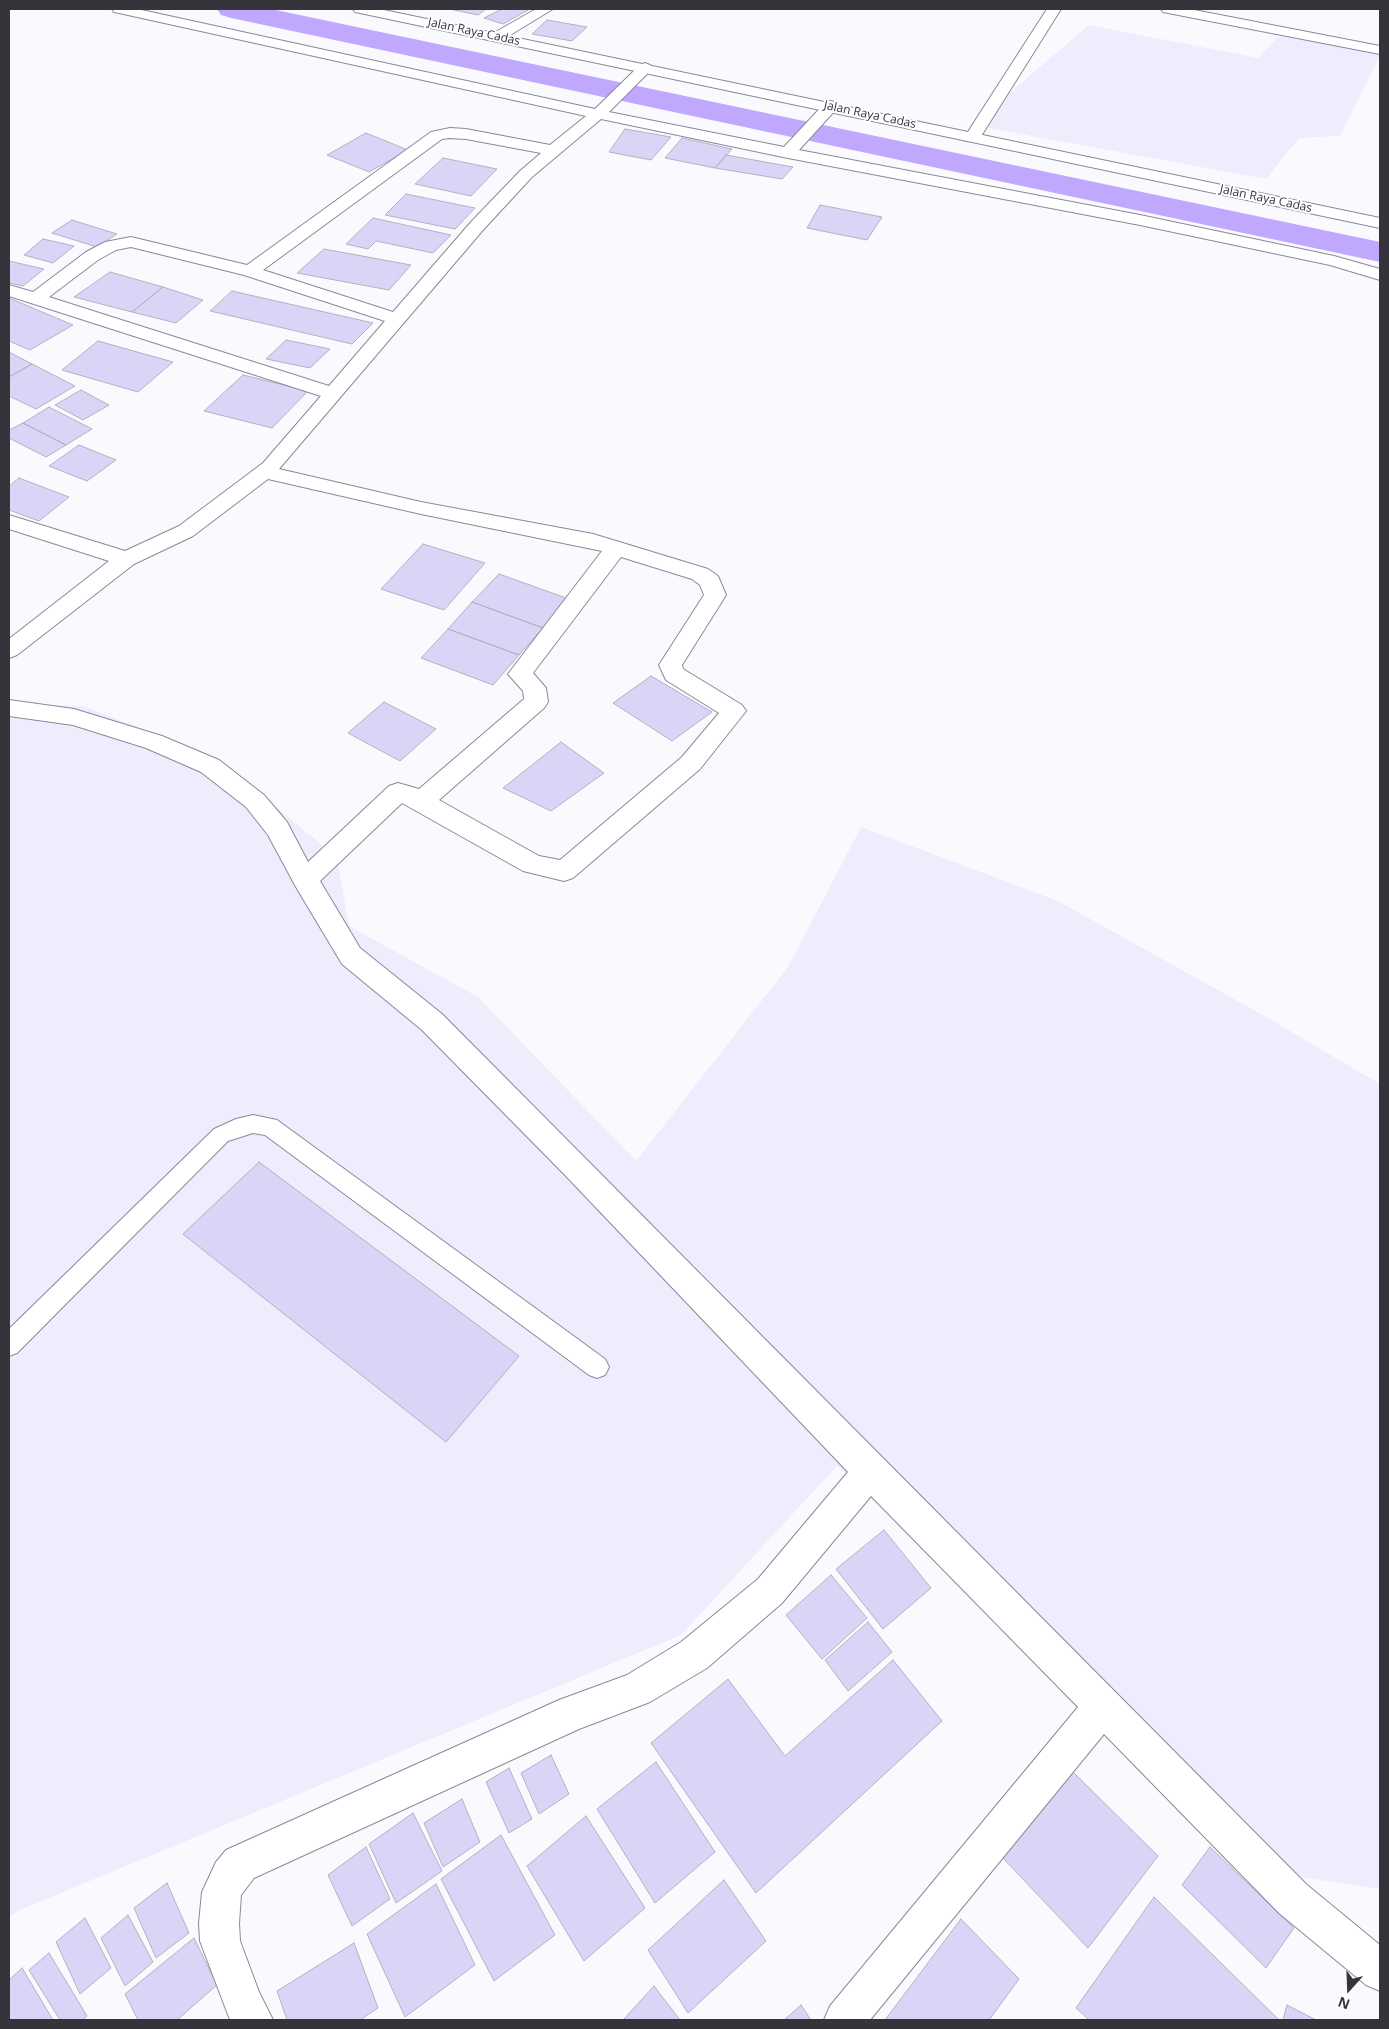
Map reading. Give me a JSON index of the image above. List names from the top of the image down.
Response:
{
  "streets": {
    "street": ["Jalan Raya Cadas"]
  },
  "north": "bottom"
}
